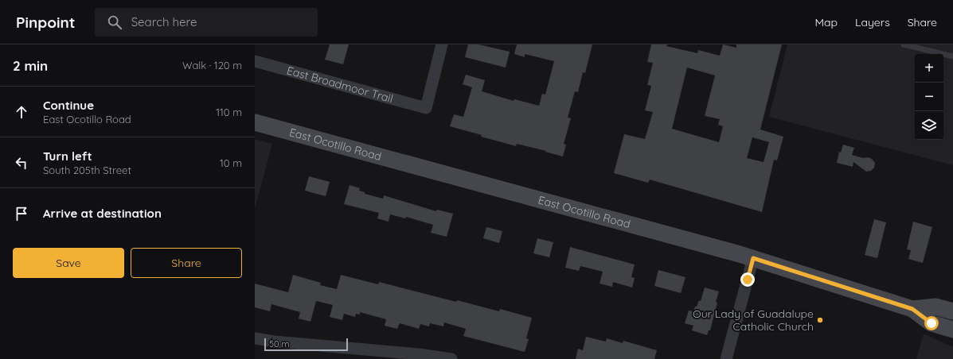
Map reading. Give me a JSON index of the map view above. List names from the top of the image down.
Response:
{
  "streets": {
    "main road": ["East Ocotillo Road"],
    "street": ["East Broadmoor Trail"]
  },
  "places": ["Our Lady of Guadalupe Catholic Church"],
  "scale_bar": "50 m",
  "page": {
    "header": "Pinpoint",
    "search": "Search here",
    "nav": ["Map", "Layers", "Share"],
    "heading": ["2 min", "Walk · 120 m"],
    "map_buttons": ["+", "−"],
    "list": [
      ["Continue", "East Ocotillo Road", "110 m"],
      ["Turn left", "South 205th Street", "10 m"],
      "Arrive at destination"
    ],
    "buttons": ["Save", "Share"],
    "scale": "50 m"
  }
}
